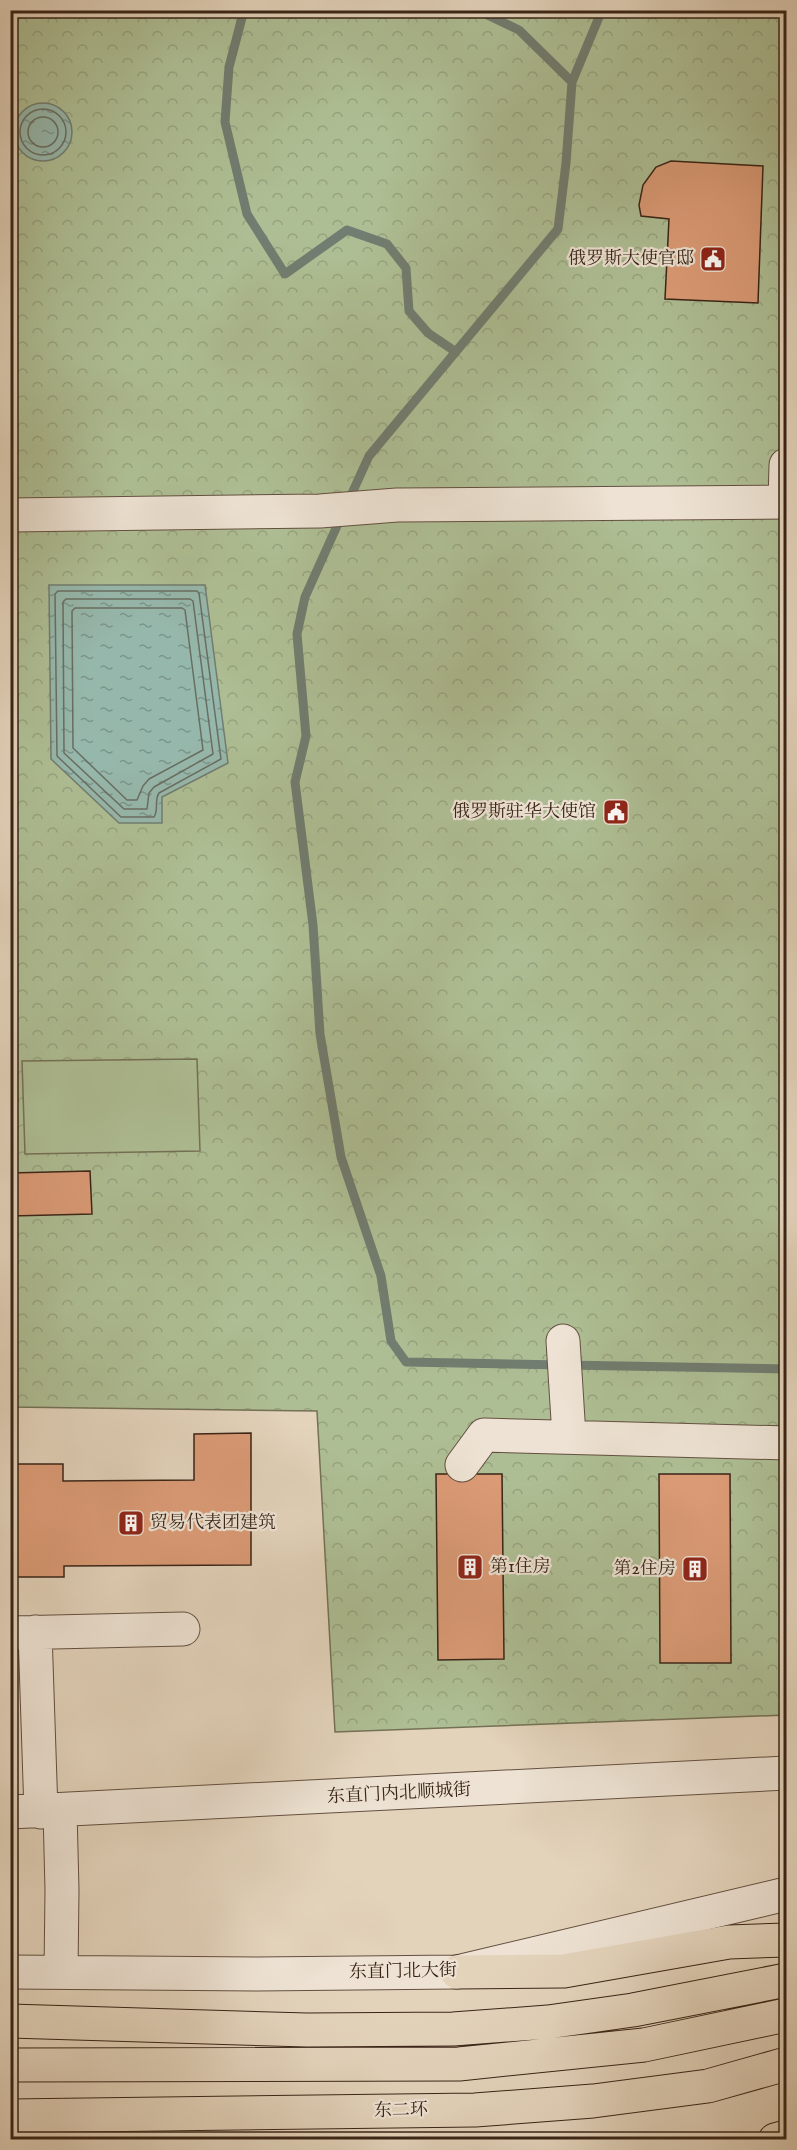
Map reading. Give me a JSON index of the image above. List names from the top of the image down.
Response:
{
  "streets": {
    "highway": ["东二环"],
    "street": ["东直门内北顺城街", "东直门北大街"]
  },
  "places": {
    "public building": ["俄罗斯大使官邸", "俄罗斯驻华大使馆"],
    "building": ["贸易代表团建筑", "第1住房", "第2住房"]
  }
}
